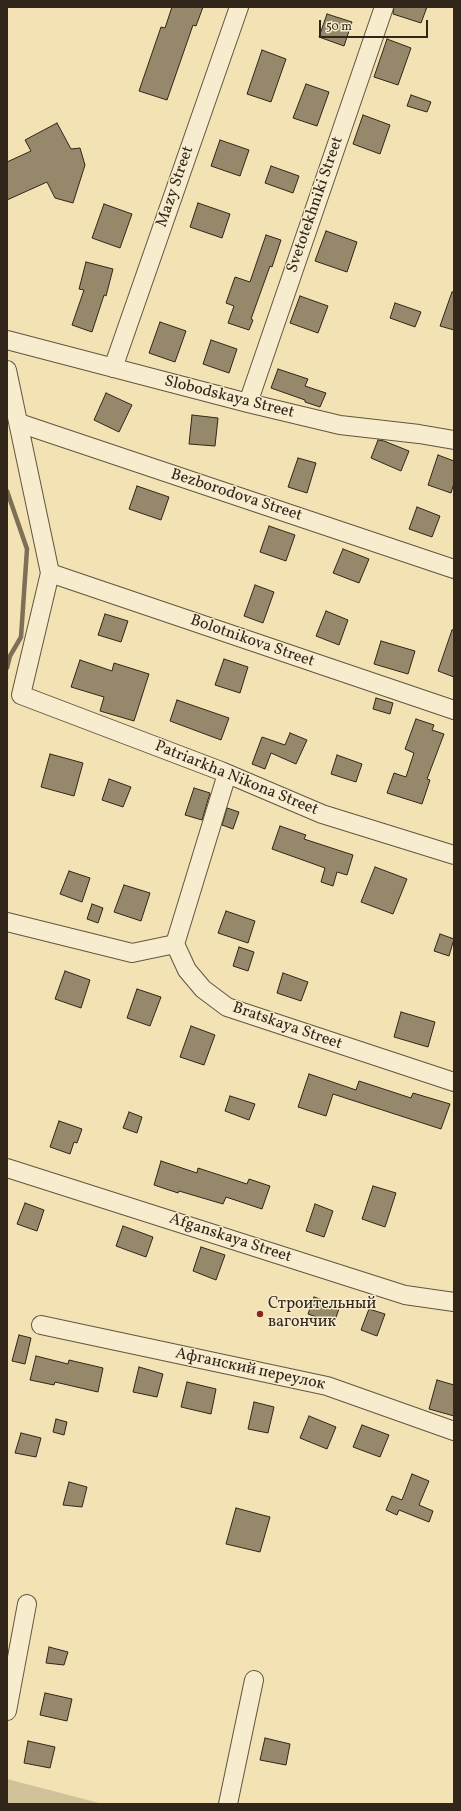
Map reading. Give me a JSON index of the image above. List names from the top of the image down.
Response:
{
  "streets": {
    "street": [
      "Mazy Street",
      "Svetotekhniki Street",
      "Slobodskaya Street",
      "Bezborodova Street",
      "Bolotnikova Street",
      "Patriarkha Nikona Street",
      "Bratskaya Street",
      "Afganskaya Street",
      "Афганский переулок"
    ]
  },
  "crossings": [
    ["Mazy Street", "Slobodskaya Street"],
    ["Svetotekhniki Street", "Slobodskaya Street"],
    ["Bolotnikova Street", "Patriarkha Nikona Street"]
  ],
  "places": ["Строительный вагончик"],
  "scale_bar": "50 m"
}
